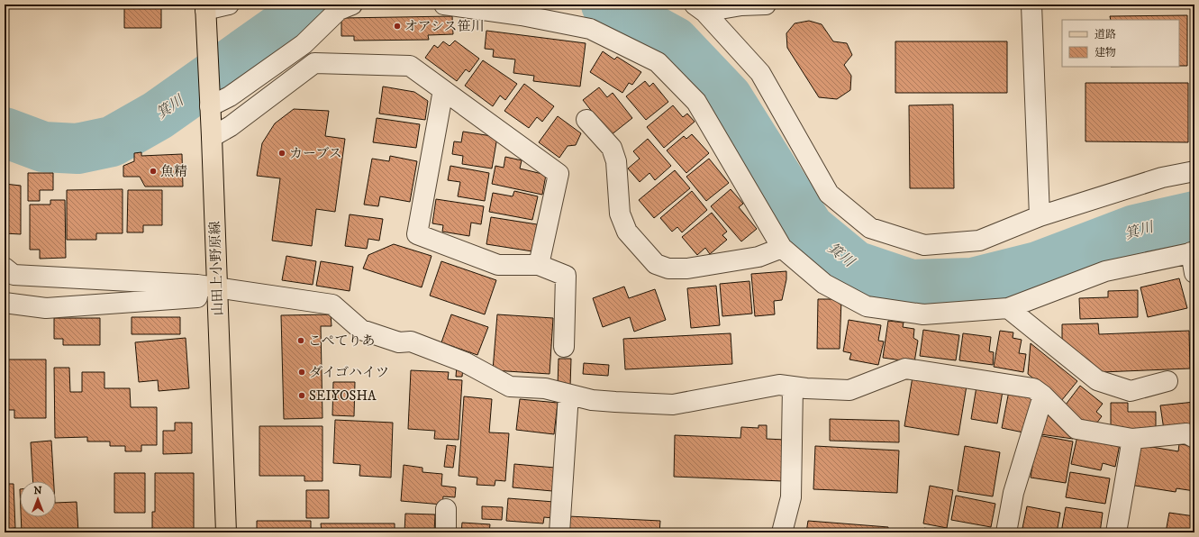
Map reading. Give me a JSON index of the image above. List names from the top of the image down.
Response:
{
  "streets": {
    "main road": ["山田上小野原線"]
  },
  "water": ["箕川"],
  "places": [
    "オアシス笹川",
    "カーブス",
    "魚精",
    "こぺてりあ",
    "ダイゴハイツ",
    "SEIYOSHA"
  ],
  "legend": ["道路", "建物"],
  "north": "top"
}
